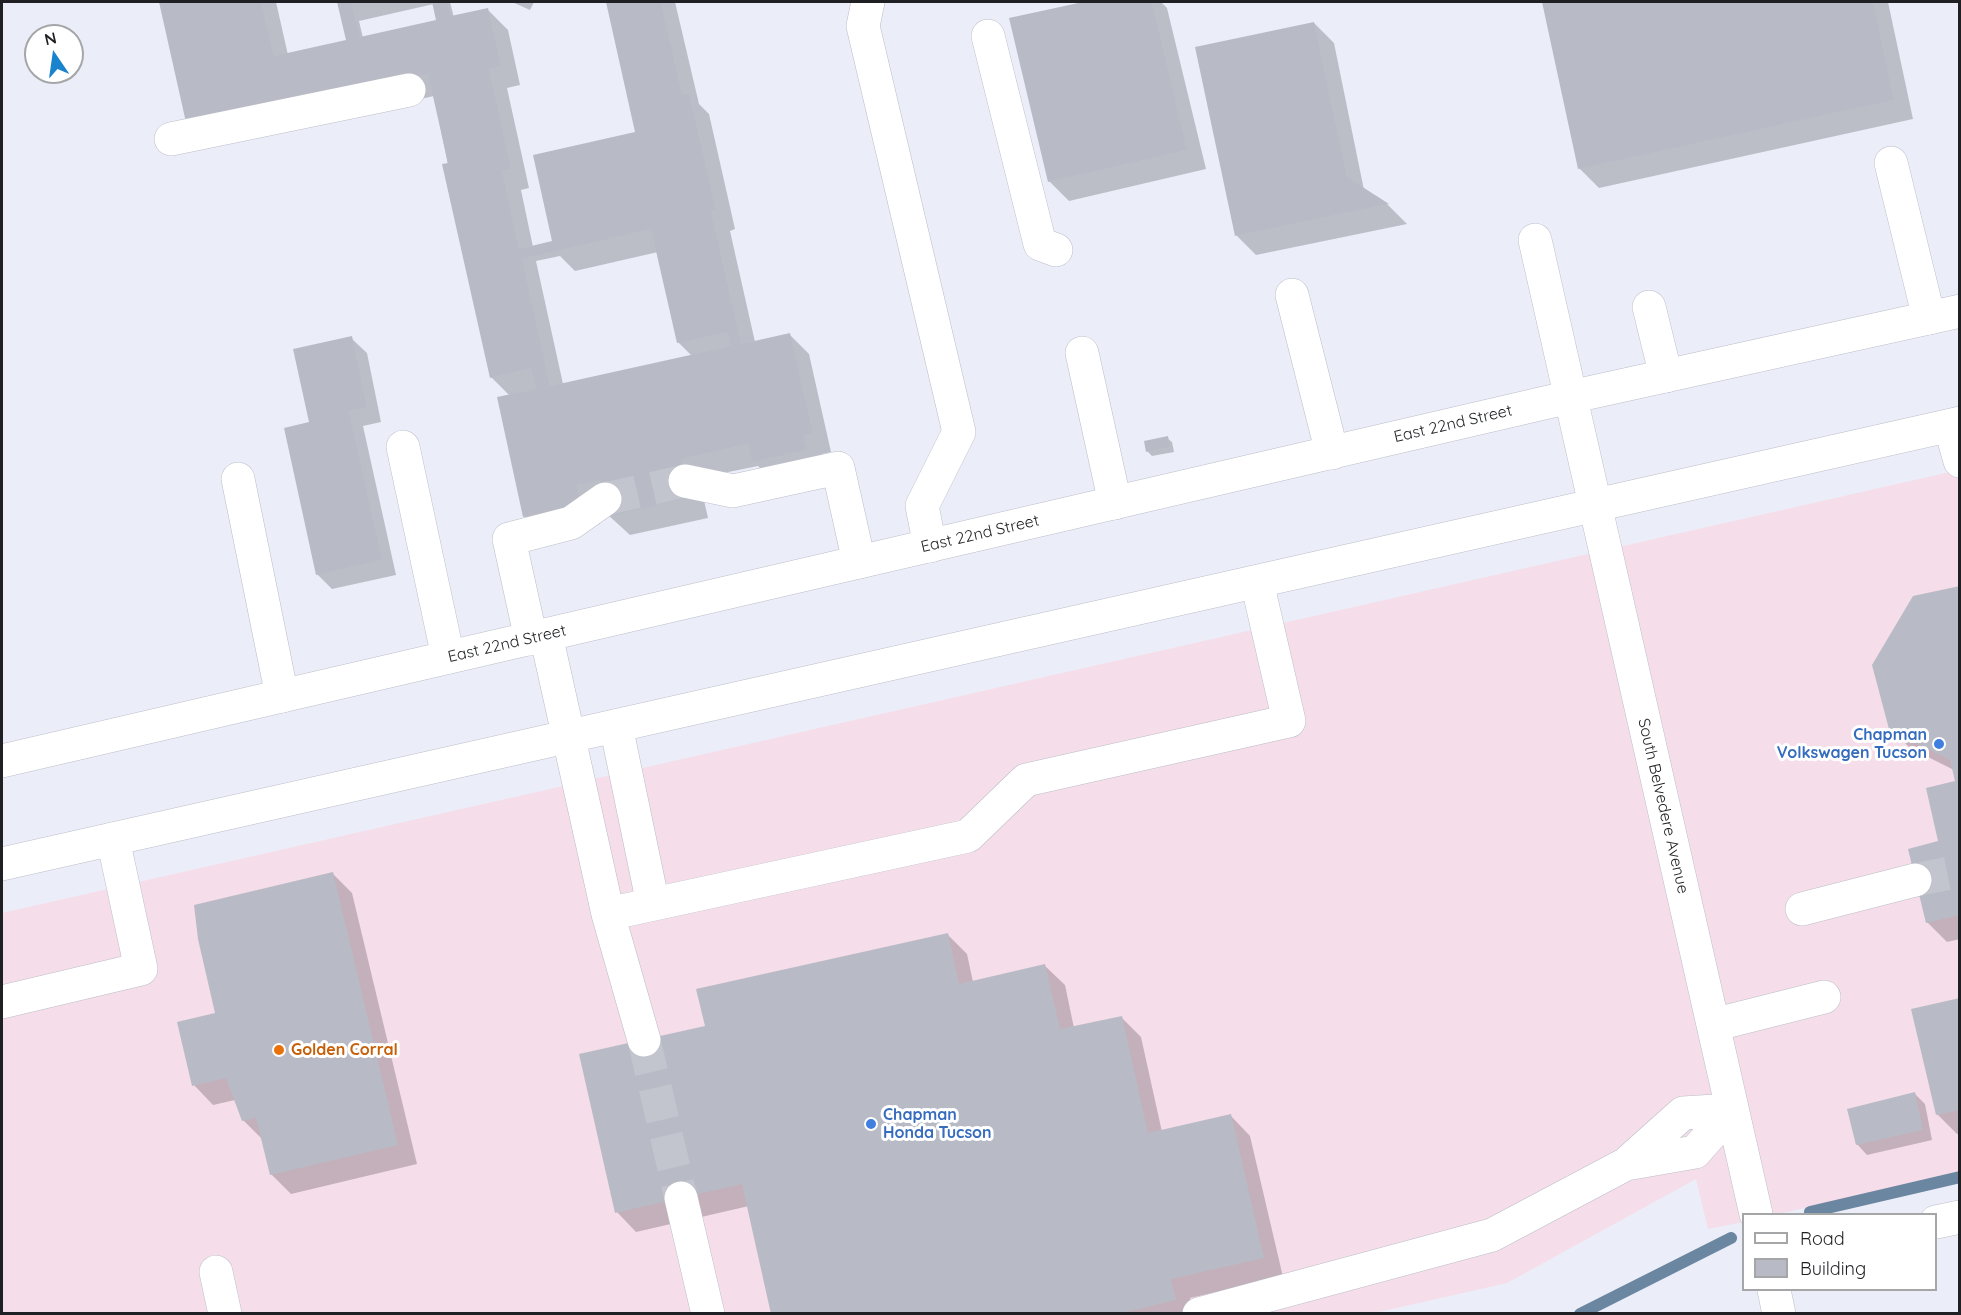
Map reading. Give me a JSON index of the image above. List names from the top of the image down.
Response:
{
  "streets": {
    "main road": ["East 22nd Street", "South Belvedere Avenue"]
  },
  "crossings": [
    ["East 22nd Street", "South Belvedere Avenue"]
  ],
  "places": ["Chapman Volkswagen Tucson", "Golden Corral", "Chapman Honda Tucson"],
  "legend": ["Road", "Building"],
  "north": "top"
}
